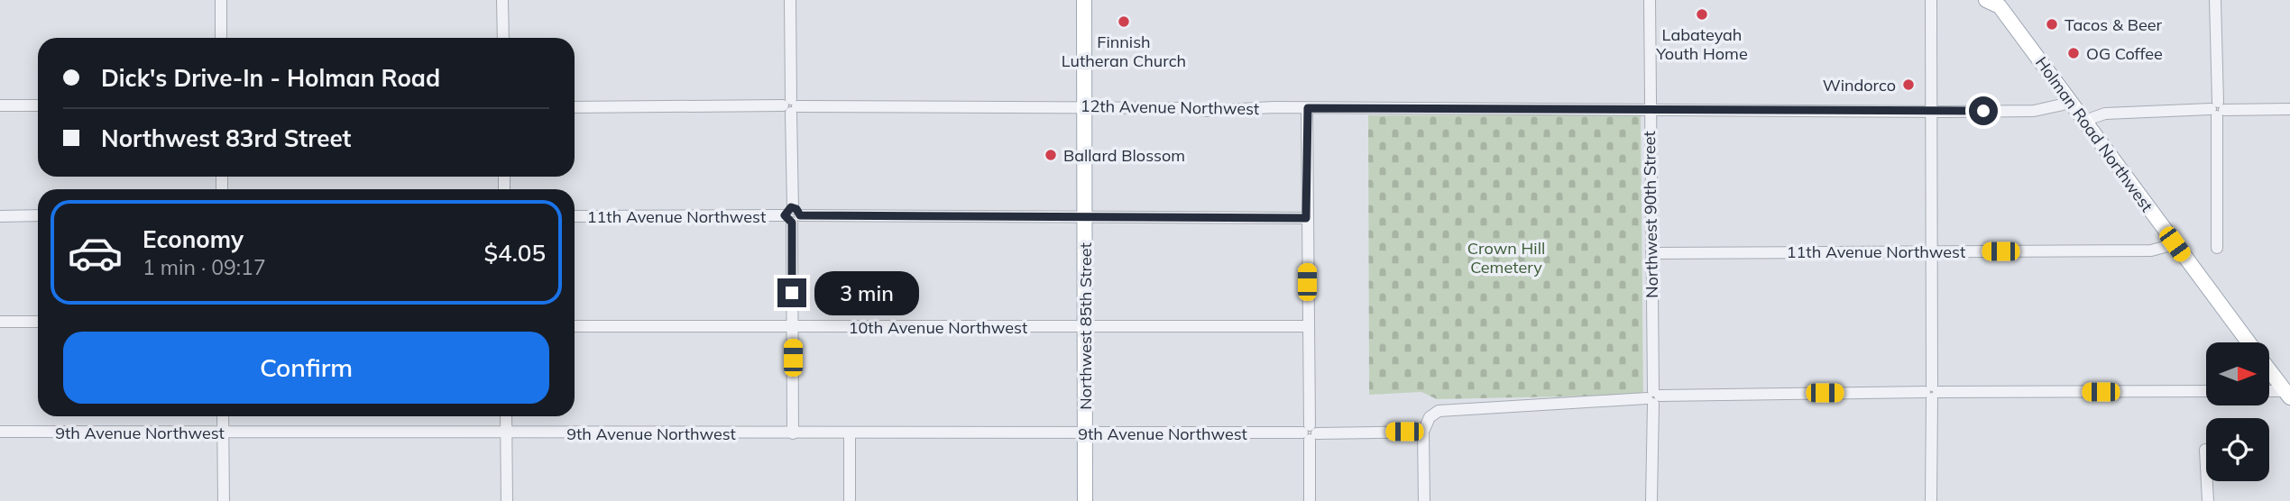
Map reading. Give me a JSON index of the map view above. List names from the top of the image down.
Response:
{
  "streets": {
    "main road": ["Holman Road Northwest", "Northwest 85th Street"],
    "street": [
      "12th Avenue Northwest",
      "Northwest 90th Street",
      "11th Avenue Northwest",
      "10th Avenue Northwest",
      "9th Avenue Northwest"
    ]
  },
  "crossings": [
    ["12th Avenue Northwest", "Holman Road Northwest"],
    ["12th Avenue Northwest", "Northwest 90th Street"],
    ["12th Avenue Northwest", "Northwest 85th Street"],
    ["Holman Road Northwest", "11th Avenue Northwest"],
    ["Northwest 90th Street", "11th Avenue Northwest"],
    ["11th Avenue Northwest", "Northwest 85th Street"],
    ["Northwest 85th Street", "10th Avenue Northwest"],
    ["Northwest 85th Street", "9th Avenue Northwest"]
  ],
  "parks": ["Crown Hill Cemetery"],
  "places": [
    "Labateyah Youth Home",
    "Finnish Lutheran Church",
    "Tacos & Beer",
    "OG Coffee",
    "Windorco",
    "Ballard Blossom"
  ],
  "north": "right",
  "page": {
    "banner": ["Dick's Drive-In - Holman Road", "Northwest 83rd Street"],
    "list": [
      {
        "name": "Economy",
        "note": "1 min · 09:17",
        "value": "$4.05"
      }
    ],
    "bubble": "3 min",
    "buttons": "Confirm"
  }
}
